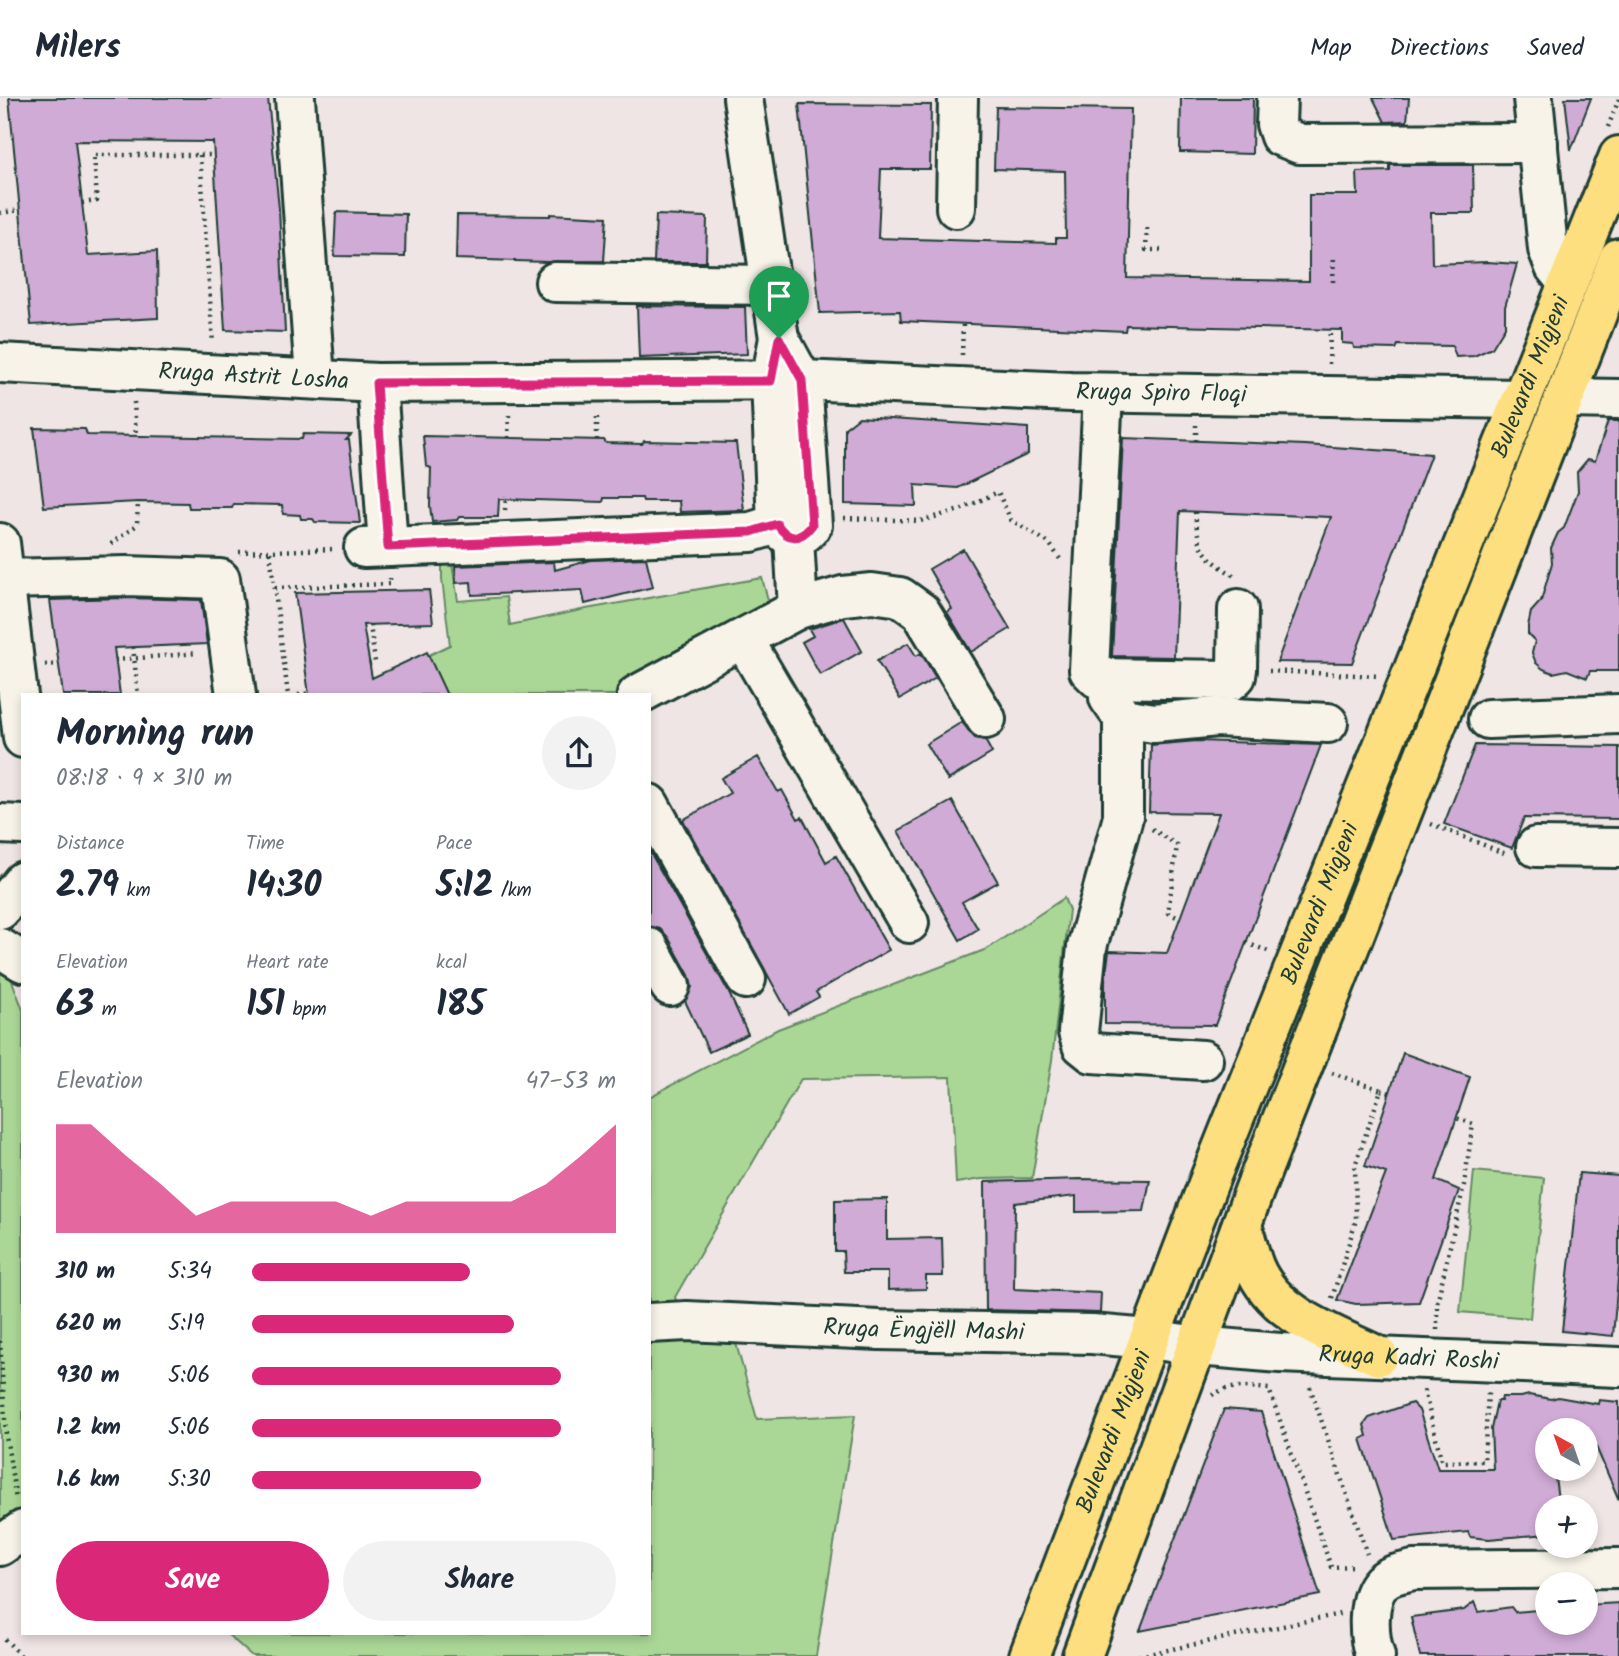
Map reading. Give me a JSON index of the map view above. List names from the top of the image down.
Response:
{
  "streets": {
    "main road": ["Bulevardi Migjeni"],
    "street": [
      "Rruga Astrit Losha",
      "Rruga Spiro Floqi",
      "Rruga Ëngjëll Mashi",
      "Rruga Kadri Roshi"
    ]
  },
  "crossings": [
    ["Rruga Astrit Losha", "Rruga Spiro Floqi"],
    ["Bulevardi Migjeni", "Rruga Spiro Floqi"],
    ["Bulevardi Migjeni", "Rruga Ëngjëll Mashi"],
    ["Bulevardi Migjeni", "Rruga Kadri Roshi"],
    ["Rruga Ëngjëll Mashi", "Rruga Kadri Roshi"]
  ],
  "north": "top left",
  "page": {
    "header": "Milers",
    "nav": ["Map", "Directions", "Saved"],
    "heading": ["Morning run", "08:18 · 9 × 310 m"],
    "stats": [
      ["Distance", "2.79 km"],
      ["Time", "14:30"],
      ["Pace", "5:12 /km"],
      ["Elevation", "63 m"],
      ["Heart rate", "151 bpm"],
      ["kcal", "185"]
    ],
    "chart": ["Elevation", "47–53 m"],
    "list": [
      {
        "name": "310 m",
        "note": "5:34"
      },
      {
        "name": "620 m",
        "note": "5:19"
      },
      {
        "name": "930 m",
        "note": "5:06"
      },
      {
        "name": "1.2 km",
        "note": "5:06"
      },
      {
        "name": "1.6 km",
        "note": "5:30"
      }
    ],
    "map_buttons": ["+", "−"],
    "buttons": ["Save", "Share"]
  }
}
